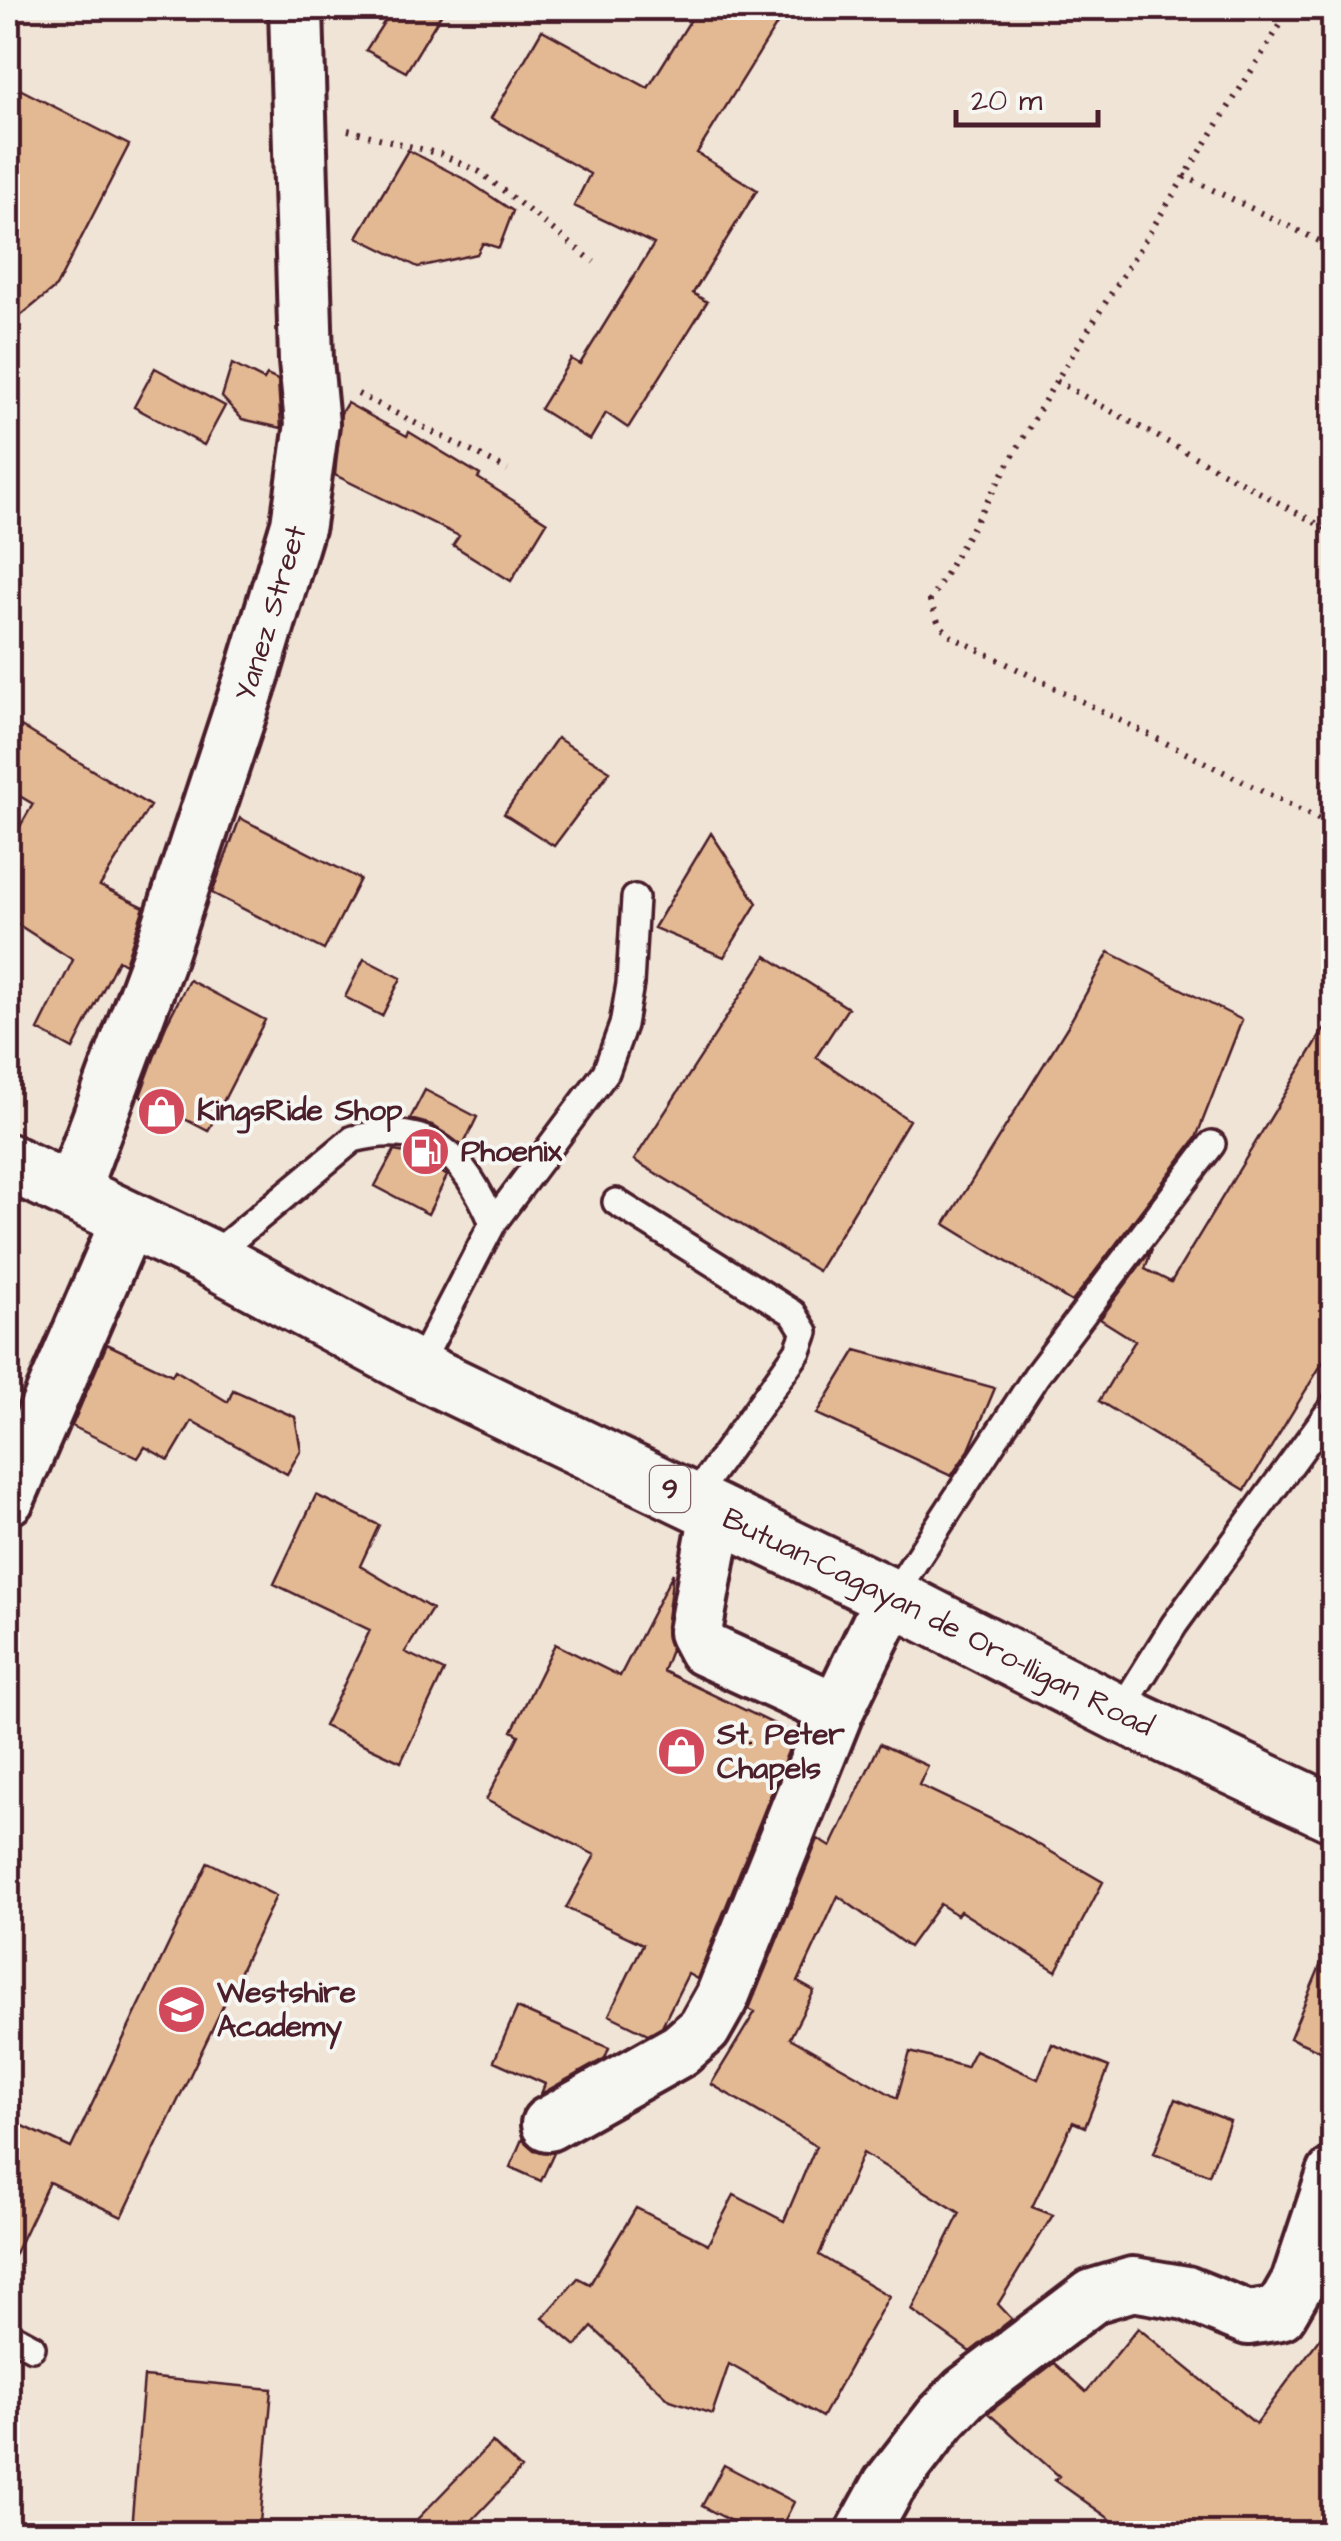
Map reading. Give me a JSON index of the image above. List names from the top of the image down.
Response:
{
  "streets": {
    "highway": ["9", "Butuan-Cagayan de Oro-Iligan Road"],
    "street": ["Yanez Street"]
  },
  "crossings": [
    ["Yanez Street", "Butuan-Cagayan de Oro-Iligan Road"]
  ],
  "places": {
    "shop": ["KingsRide Shop", "St. Peter Chapels"],
    "fuel station": ["Phoenix"],
    "school or university": ["Westshire Academy"]
  },
  "scale_bar": "20 m"
}
